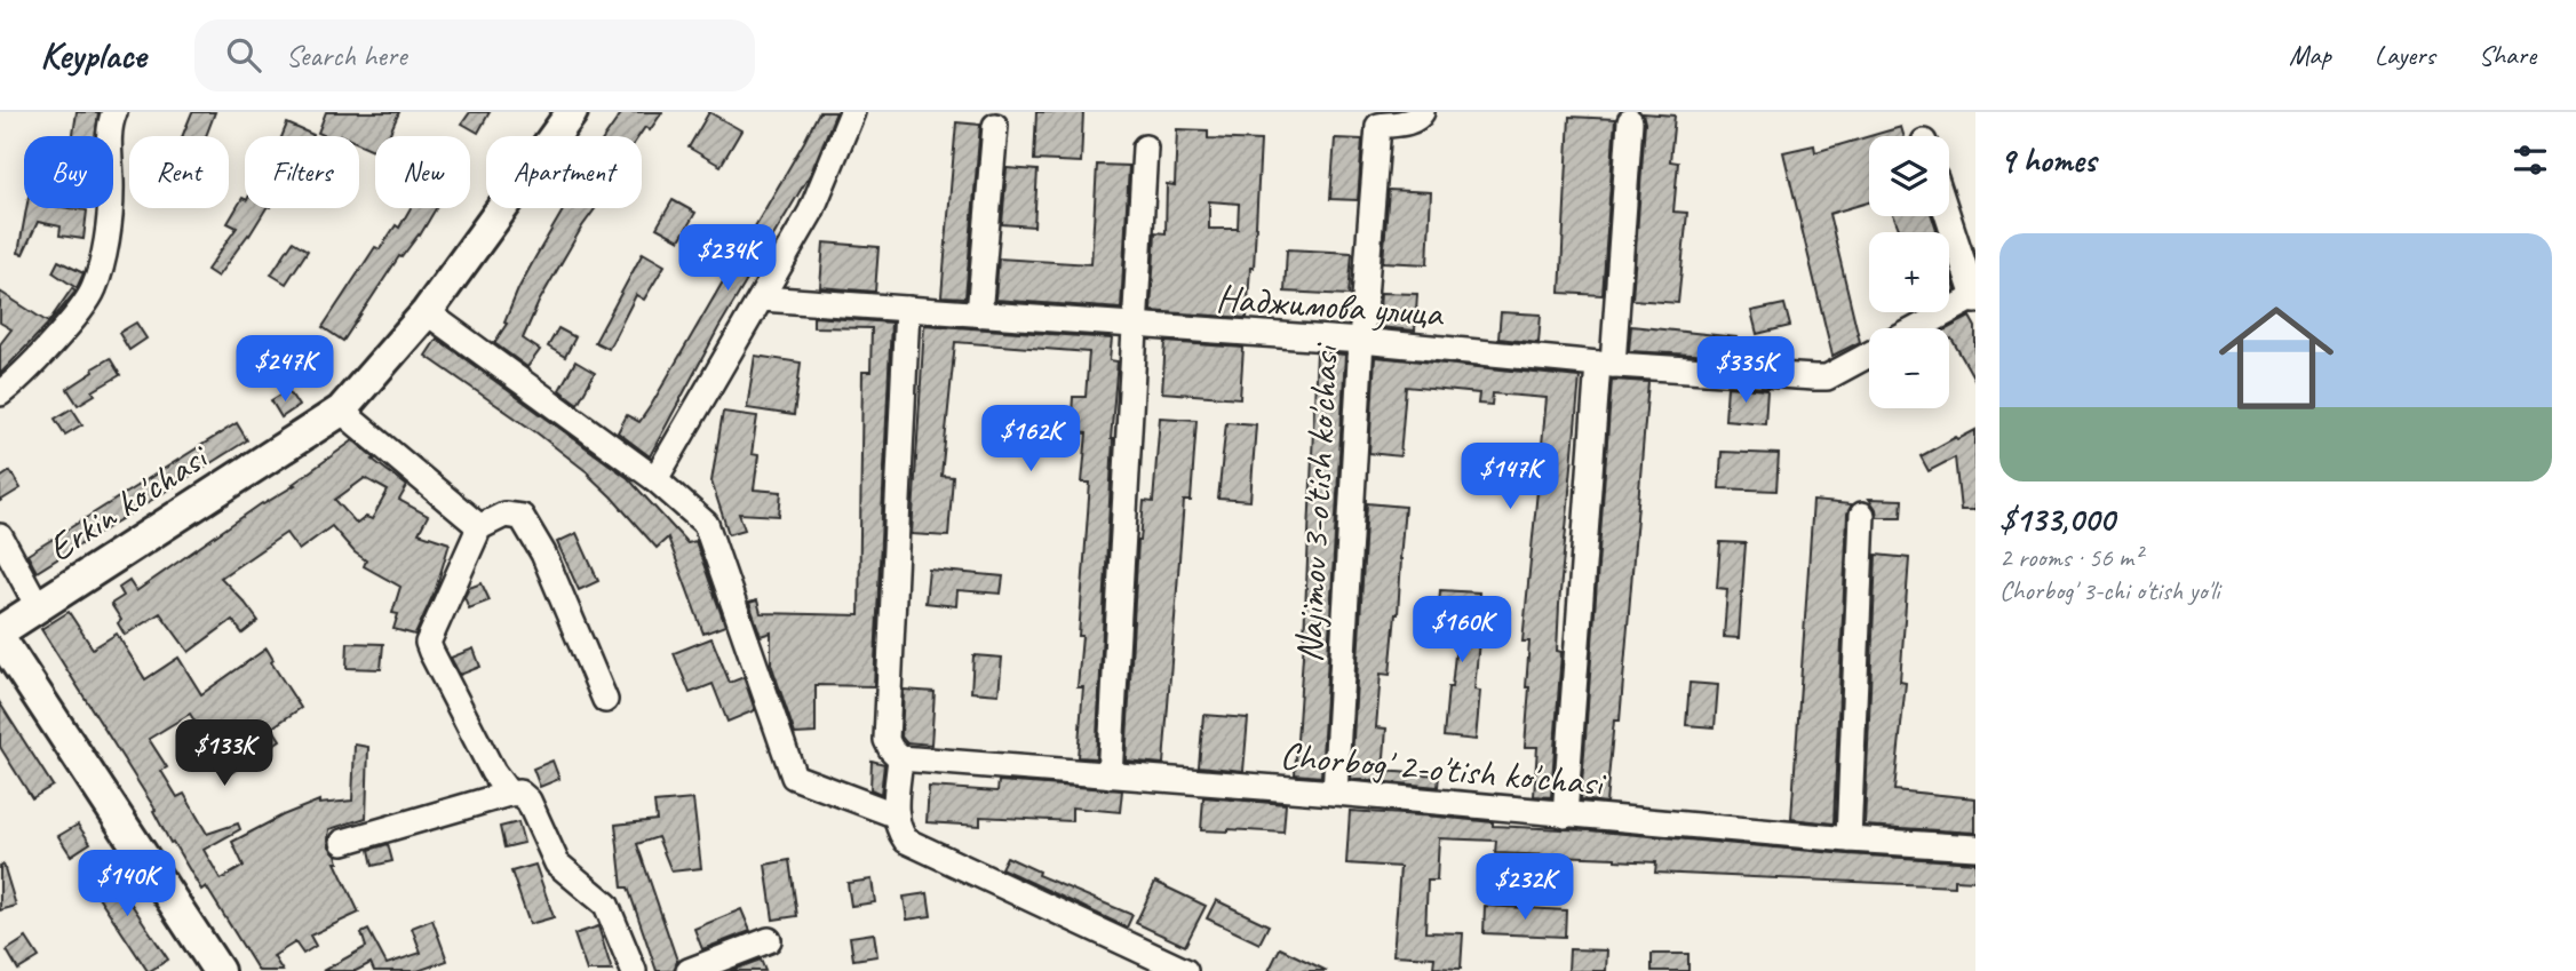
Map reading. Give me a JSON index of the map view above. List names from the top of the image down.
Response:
{
  "streets": {
    "main road": ["Erkin ko'chasi"],
    "street": ["Наджимова улица", "Najimov 3-o'tish ko'chasi", "Chorbog' 2-o'tish ko'chasi"]
  },
  "crossings": [
    ["Наджимова улица", "Najimov 3-o'tish ko'chasi"],
    ["Najimov 3-o'tish ko'chasi", "Chorbog' 2-o'tish ko'chasi"]
  ],
  "page": {
    "header": "Keyplace",
    "search": "Search here",
    "nav": ["Map", "Layers", "Share"],
    "heading": "9 homes",
    "map_buttons": ["+", "−"],
    "chip": [
      "Buy",
      "Rent",
      "Filters",
      "New",
      "Apartment"
    ],
    "list": [
      {
        "name": "$133,000",
        "note": "2 rooms · 56 m² · Chorbog' 3-chi o'tish yo'li"
      }
    ],
    "price": [
      "$234K",
      "$247K",
      "$335K",
      "$162K",
      "$147K",
      "$160K",
      "$133K",
      "$140K",
      "$232K"
    ]
  }
}
